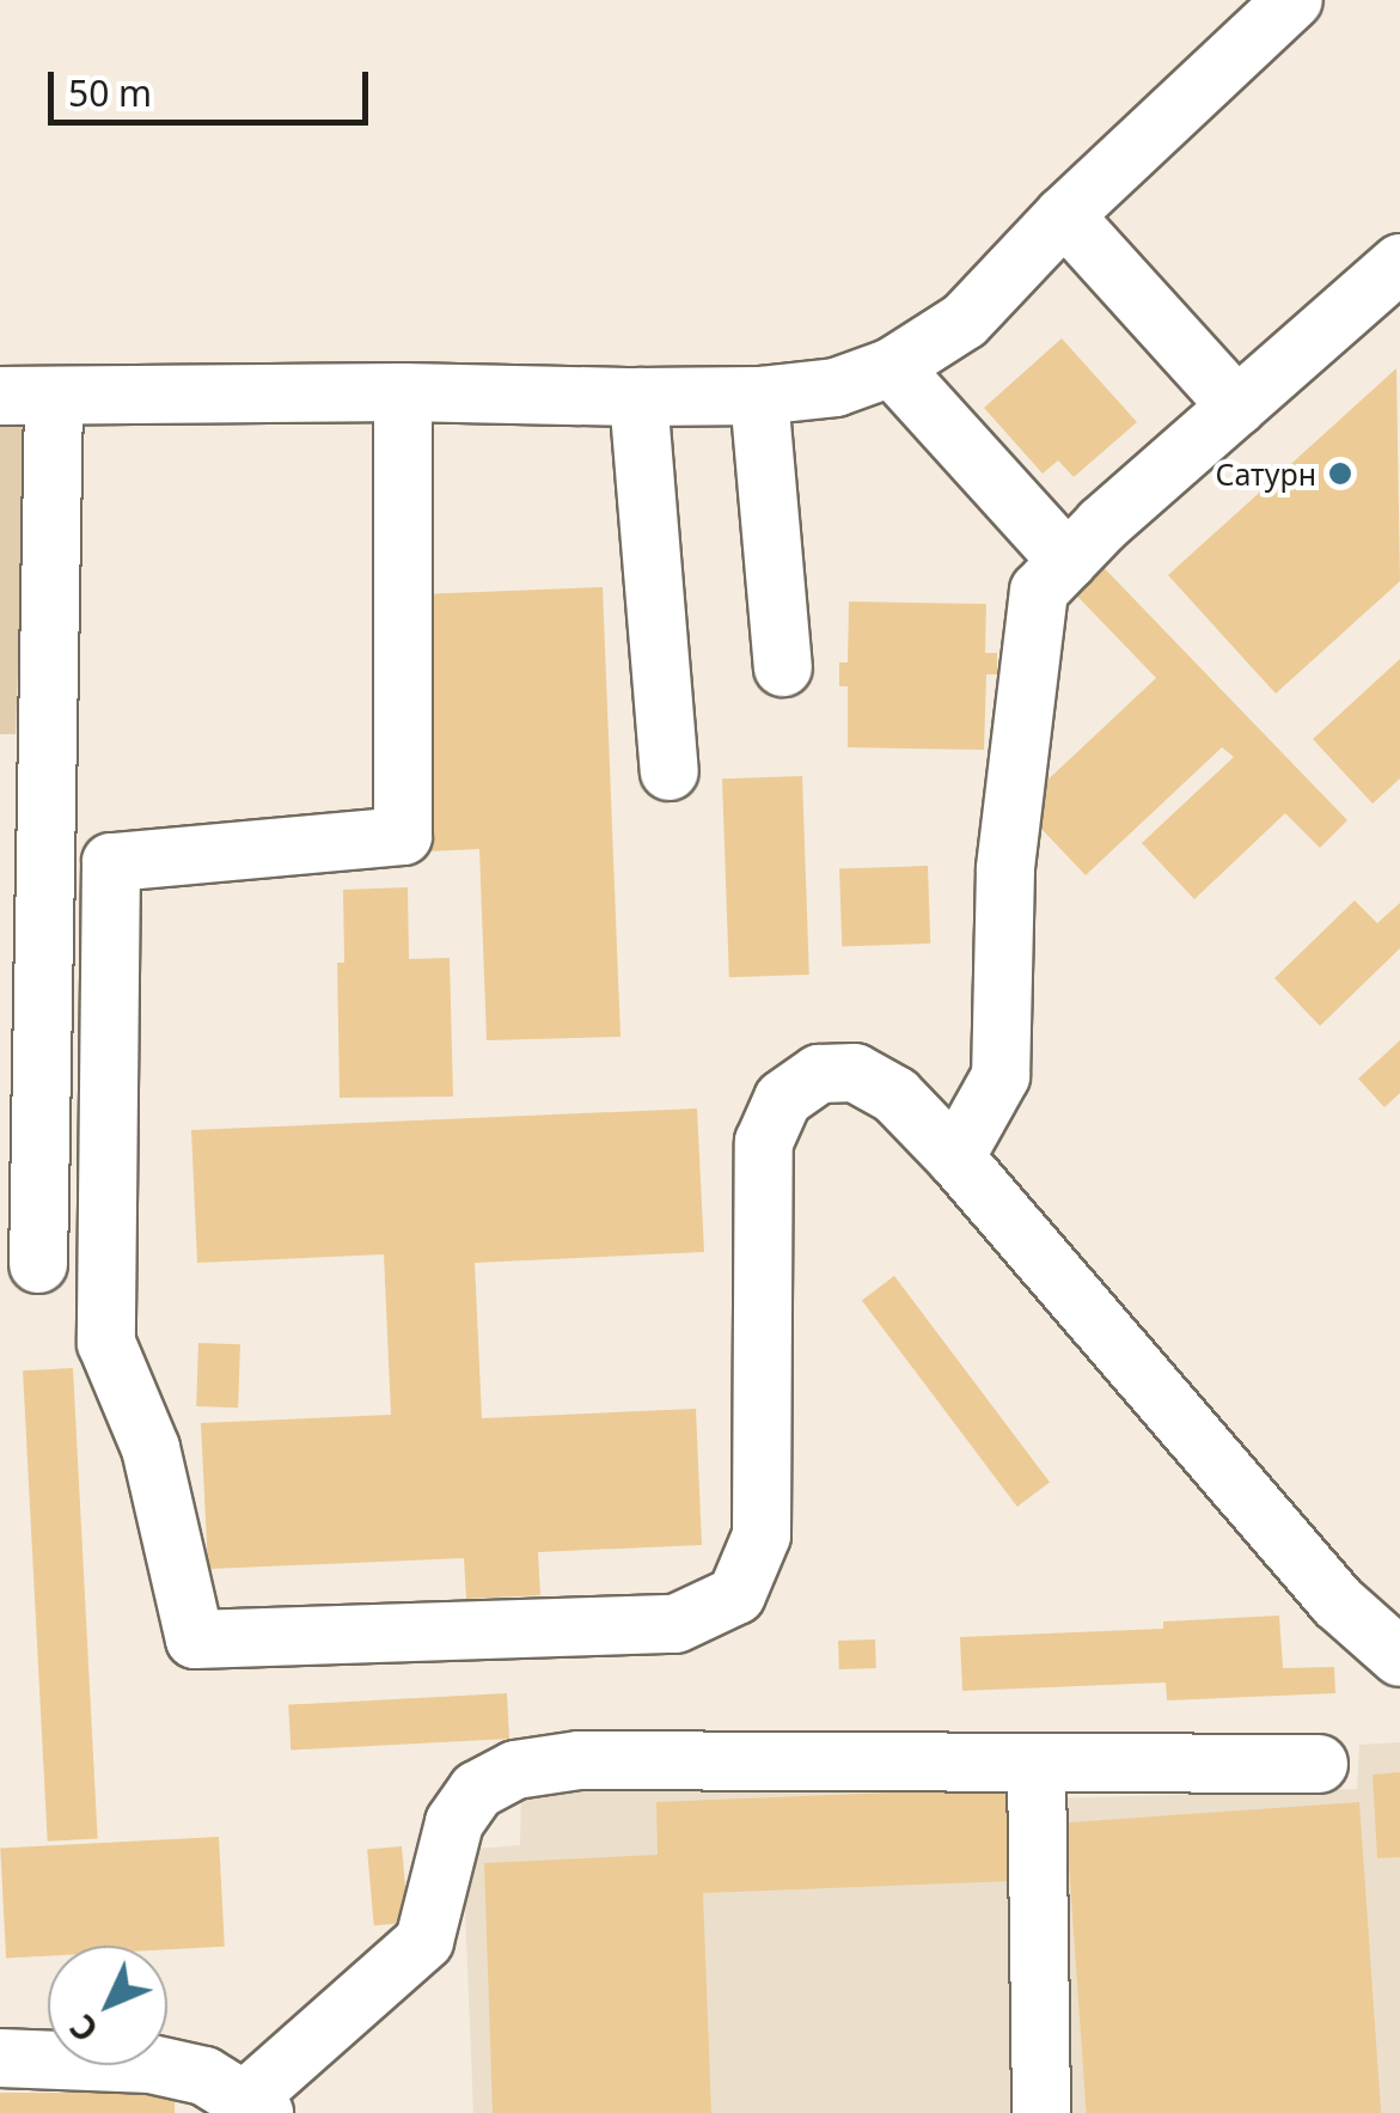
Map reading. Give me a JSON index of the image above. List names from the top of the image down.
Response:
{
  "places": ["Сатурн"],
  "scale_bar": "50 m",
  "north": "bottom left"
}
